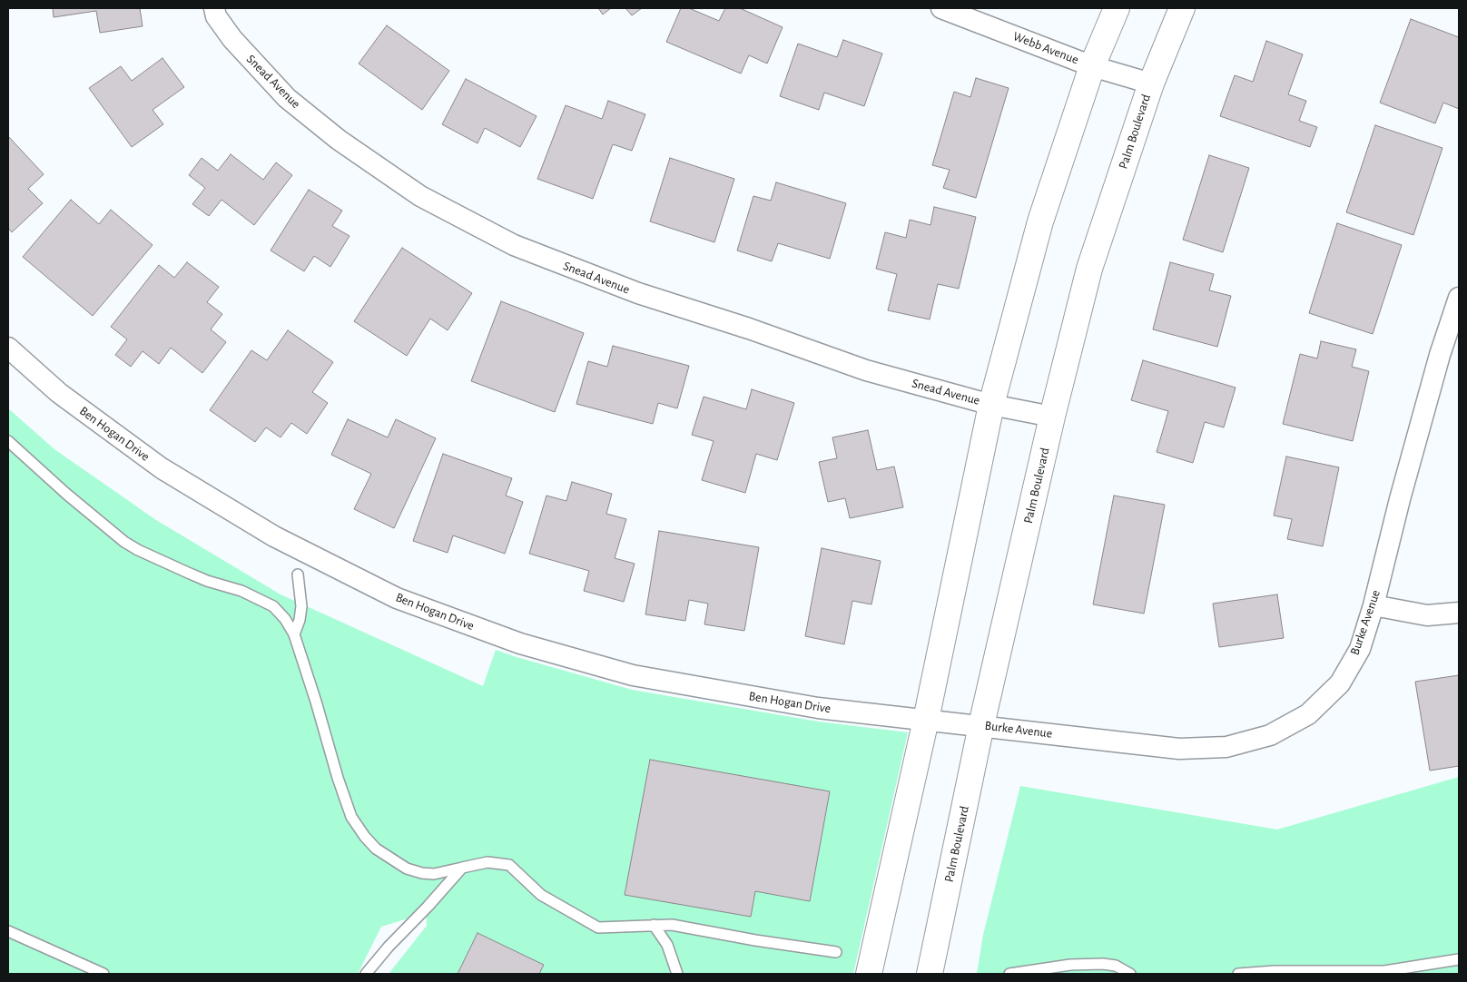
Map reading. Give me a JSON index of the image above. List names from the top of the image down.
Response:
{
  "streets": {
    "street": [
      "Webb Avenue",
      "Snead Avenue",
      "Palm Boulevard",
      "Ben Hogan Drive",
      "Burke Avenue"
    ]
  },
  "crossings": [
    ["Webb Avenue", "Palm Boulevard"],
    ["Snead Avenue", "Palm Boulevard"],
    ["Palm Boulevard", "Burke Avenue"],
    ["Ben Hogan Drive", "Burke Avenue"]
  ]
}
